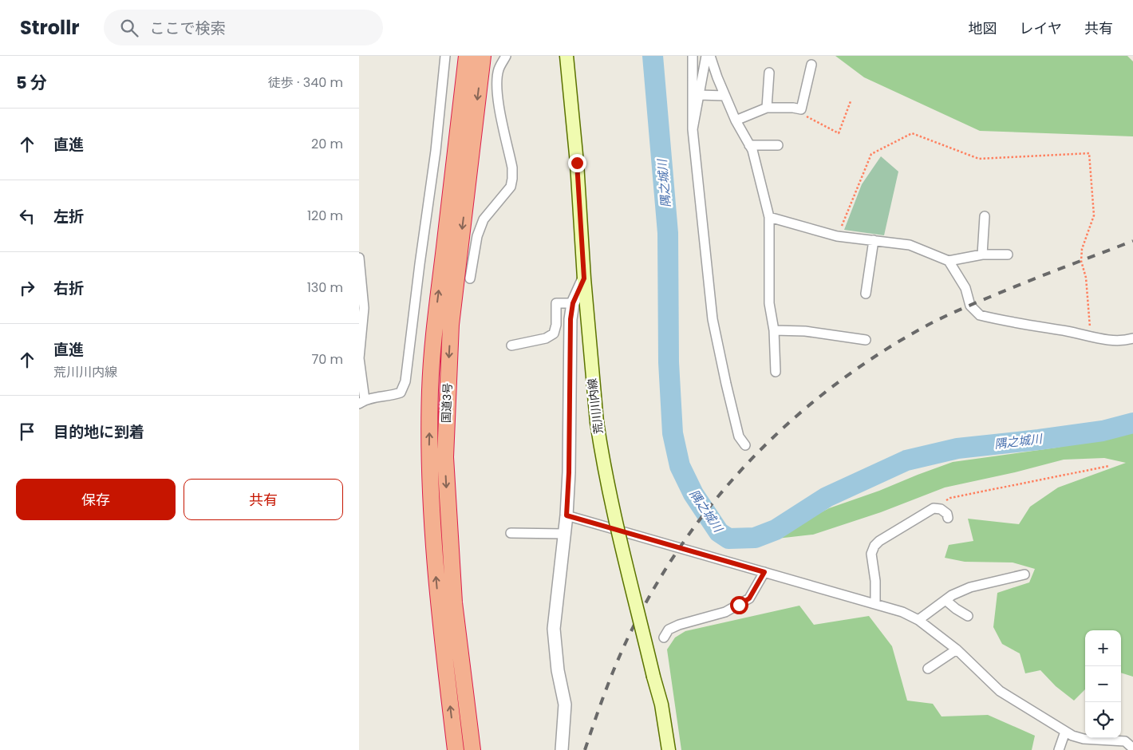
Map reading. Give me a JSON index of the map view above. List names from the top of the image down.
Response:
{
  "streets": {
    "highway": ["国道3号"],
    "main road": ["荒川川内線"]
  },
  "water": ["隅之城川"],
  "page": {
    "header": "Strollr",
    "search": "ここで検索",
    "nav": ["地図", "レイヤ", "共有"],
    "heading": ["5 分", "徒歩 · 340 m"],
    "list": [
      ["直進", "20 m"],
      ["左折", "120 m"],
      ["右折", "130 m"],
      ["直進", "荒川川内線", "70 m"],
      "目的地に到着"
    ],
    "buttons": ["保存", "共有"],
    "map_buttons": ["+", "−"]
  }
}
